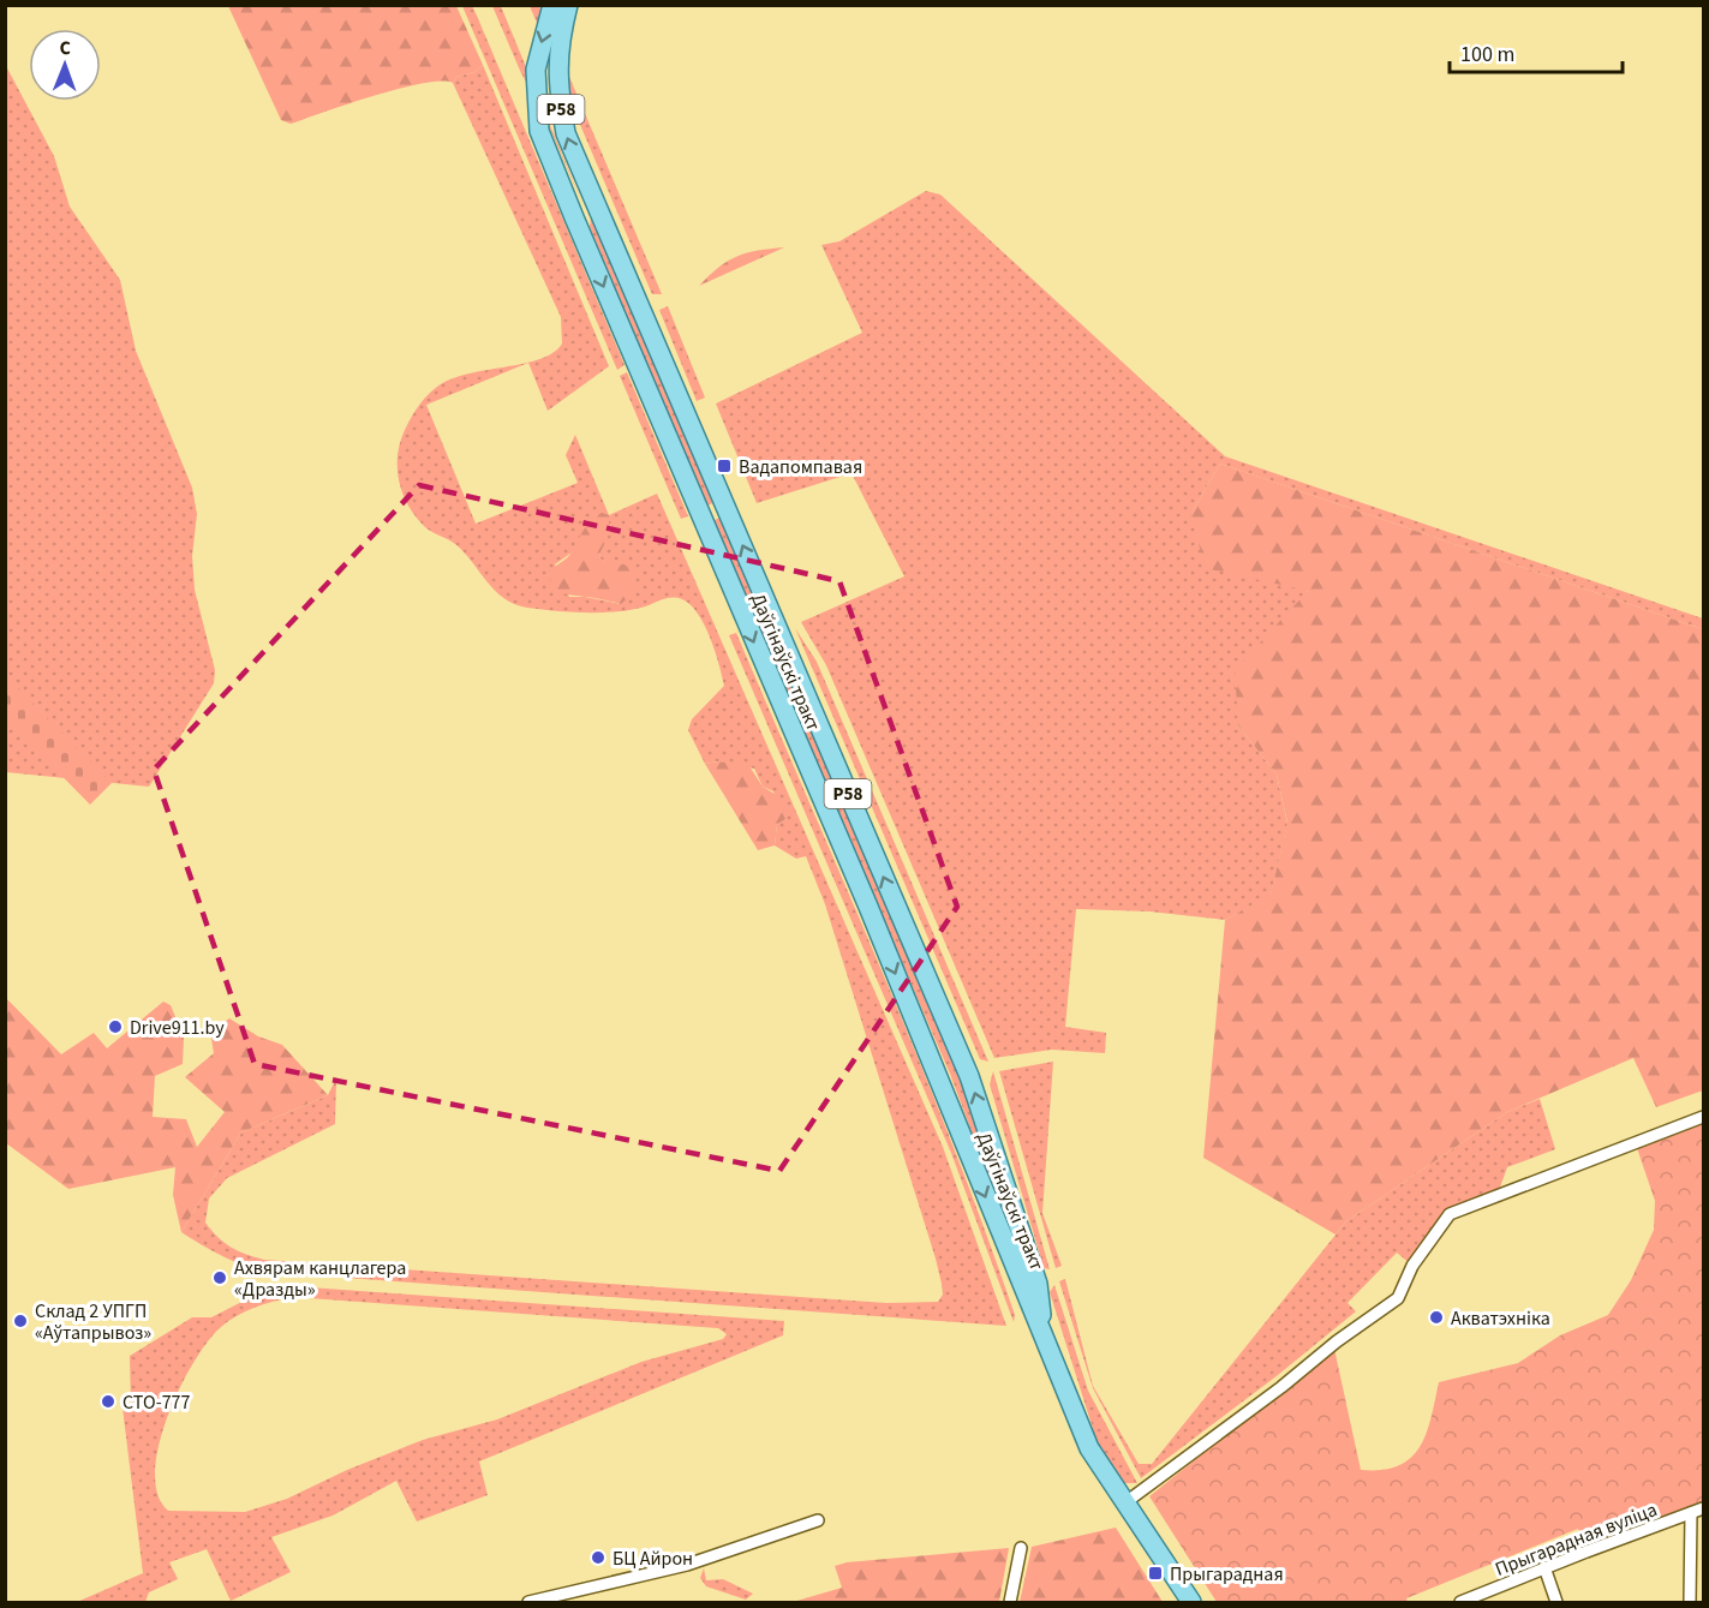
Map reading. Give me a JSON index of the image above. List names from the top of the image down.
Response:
{
  "streets": {
    "main road": ["Р58", "Даўгінаўскі тракт"],
    "street": ["Прыгарадная вуліца"]
  },
  "places": {
    "transit": ["Вадапомпавая", "Прыгарадная"],
    "other": [
      "Drive911.by",
      "Ахвярам канцлагера «Дразды»",
      "Акватэхніка",
      "Склад 2 УПГП «Аўтапрывоз»",
      "СТО-777",
      "БЦ Айрон"
    ]
  },
  "scale_bar": "100 m",
  "north": "top"
}
